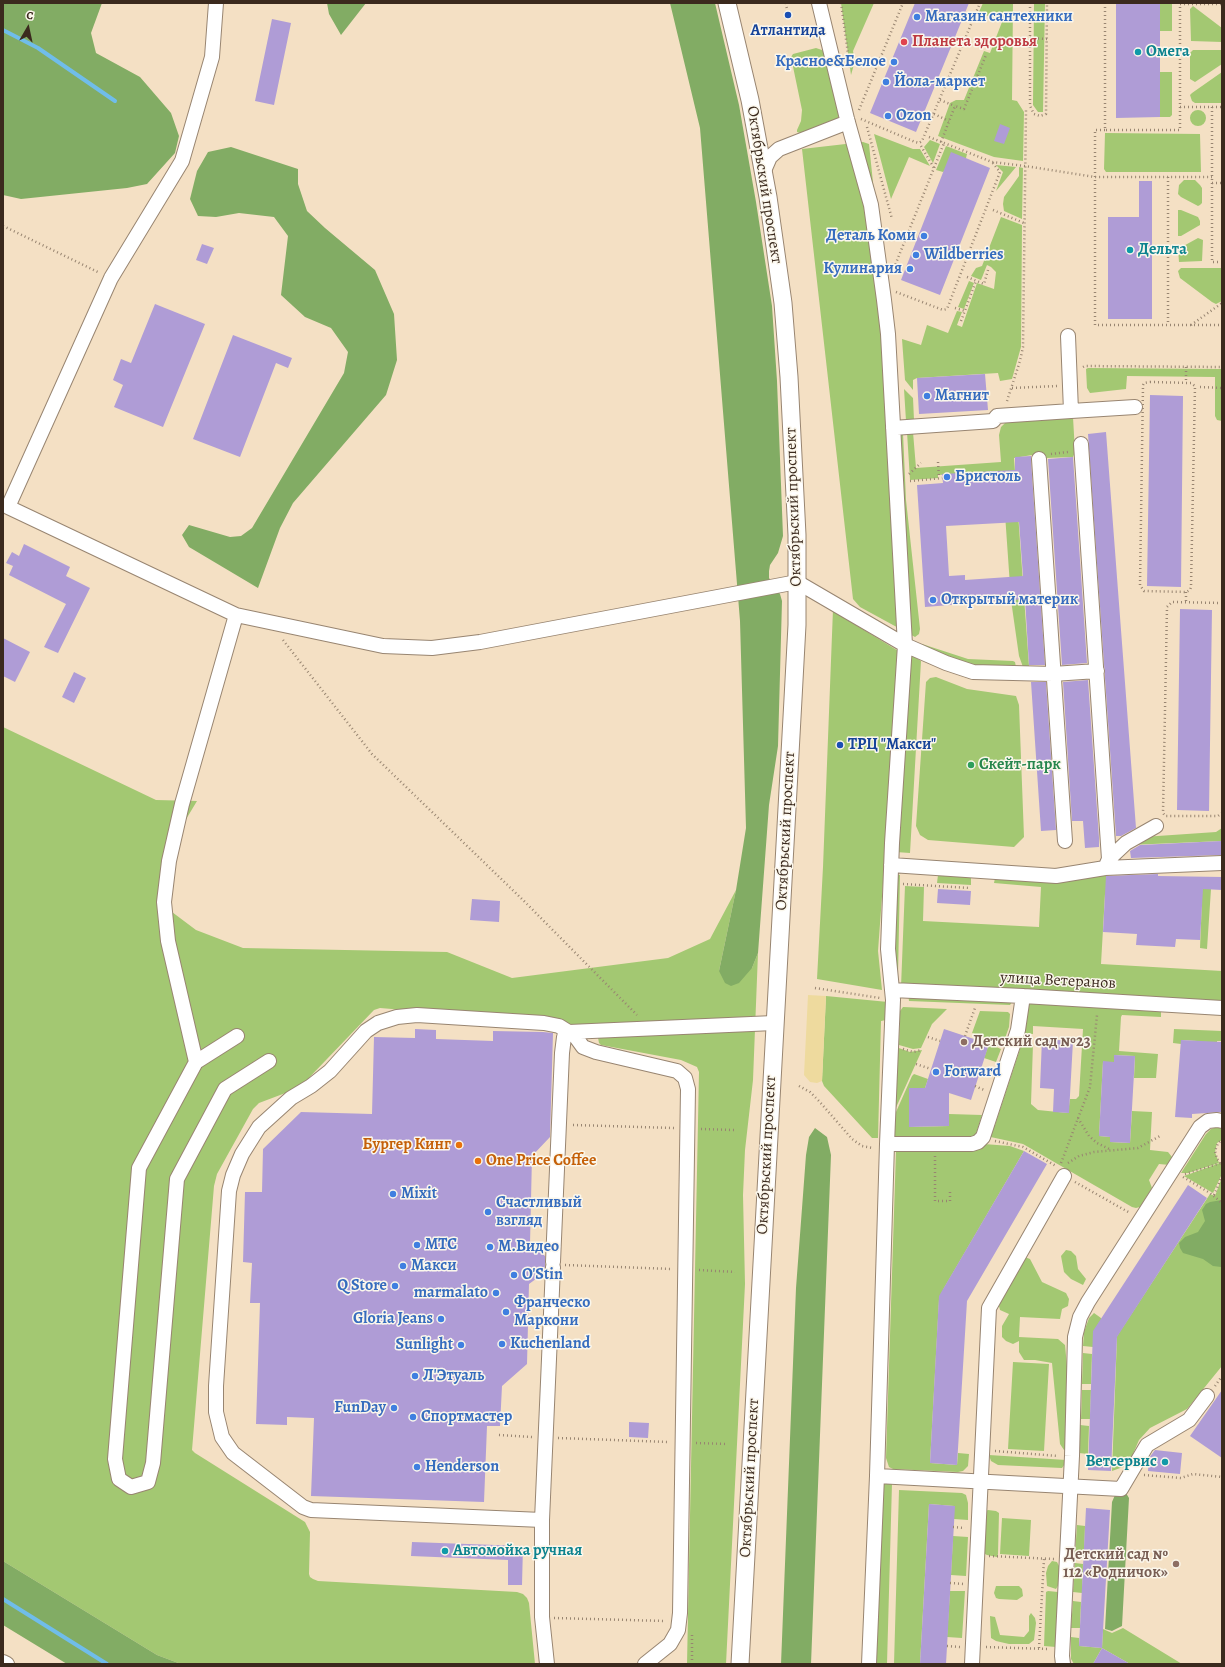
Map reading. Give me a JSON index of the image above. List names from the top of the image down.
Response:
{
  "streets": {
    "main road": ["Октябрьский проспект"],
    "street": ["улица Ветеранов"]
  },
  "places": [
    "Атлантида",
    "Магазин сантехники",
    "Планета здоровья",
    "Омега",
    "Красное&Белое",
    "Йола-маркет",
    "Ozon",
    "Деталь Коми",
    "Дельта",
    "Wildberries",
    "Кулинария",
    "Магнит",
    "Бристоль",
    "Открытый материк",
    "ТРЦ \"Макси\"",
    "Скейт-парк",
    "Детский сад №23",
    "Forward",
    "Бургер Кинг",
    "One Price Coffee",
    "Mixit",
    "Счастливый взгляд",
    "МТС",
    "М.Видео",
    "Макси",
    "O'Stin",
    "Q Store",
    "marmalato",
    "Франческо Маркони",
    "Gloria Jeans",
    "Kuchenland",
    "Sunlight",
    "Л'Этуаль",
    "FunDay",
    "Спортмастер",
    "Ветсервис",
    "Henderson",
    "Автомойка ручная",
    "Детский сад № 112 «Родничок»"
  ],
  "north": "top"
}
